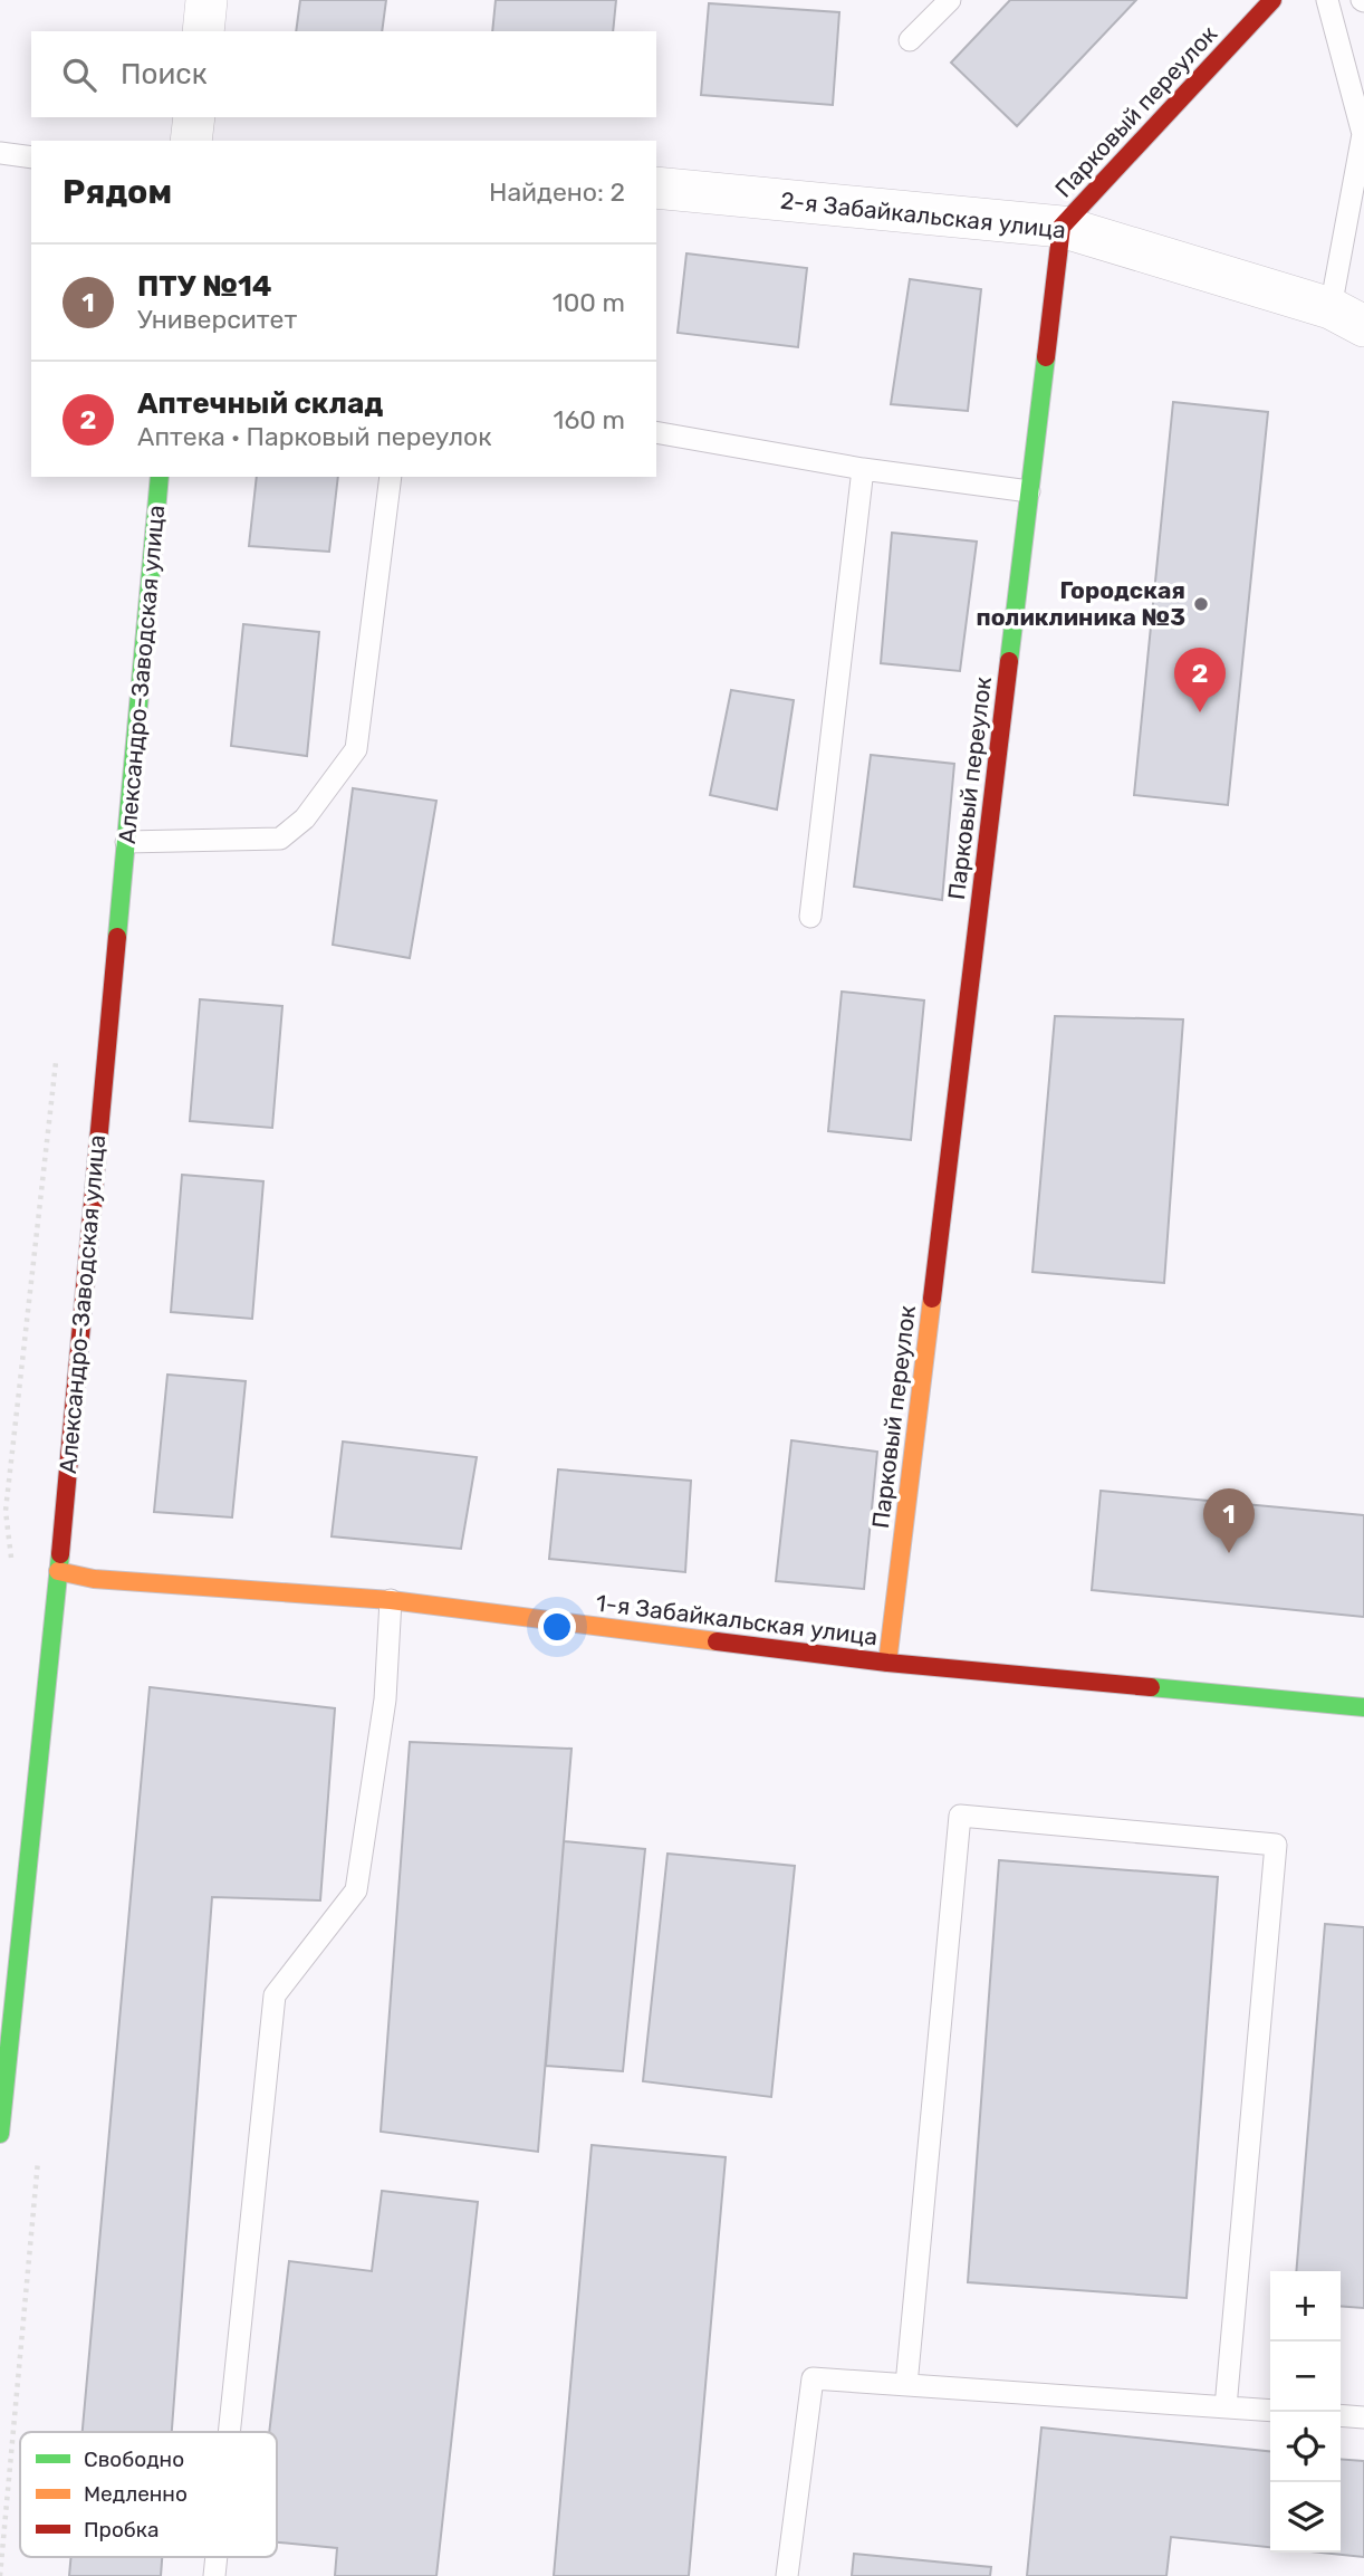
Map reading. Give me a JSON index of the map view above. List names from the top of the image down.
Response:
{
  "streets": {
    "street": [
      "Парковый переулок",
      "2-я Забайкальская улица",
      "Александро-Заводская улица",
      "1-я Забайкальская улица"
    ]
  },
  "crossings": [
    ["Парковый переулок", "2-я Забайкальская улица"],
    ["Парковый переулок", "1-я Забайкальская улица"],
    ["Александро-Заводская улица", "1-я Забайкальская улица"]
  ],
  "places": ["Городская поликлиника №3"],
  "legend": ["Свободно", "Медленно", "Пробка"],
  "page": {
    "search": "Поиск",
    "heading": ["Рядом", "Найдено: 2"],
    "list": [
      {
        "mark": "1",
        "name": "ПТУ №14",
        "note": "Университет",
        "value": "100 m"
      },
      {
        "mark": "2",
        "name": "Аптечный склад",
        "note": "Аптека · Парковый переулок",
        "value": "160 m"
      }
    ],
    "pins": ["2", "1"],
    "map_buttons": ["+", "−"]
  }
}
